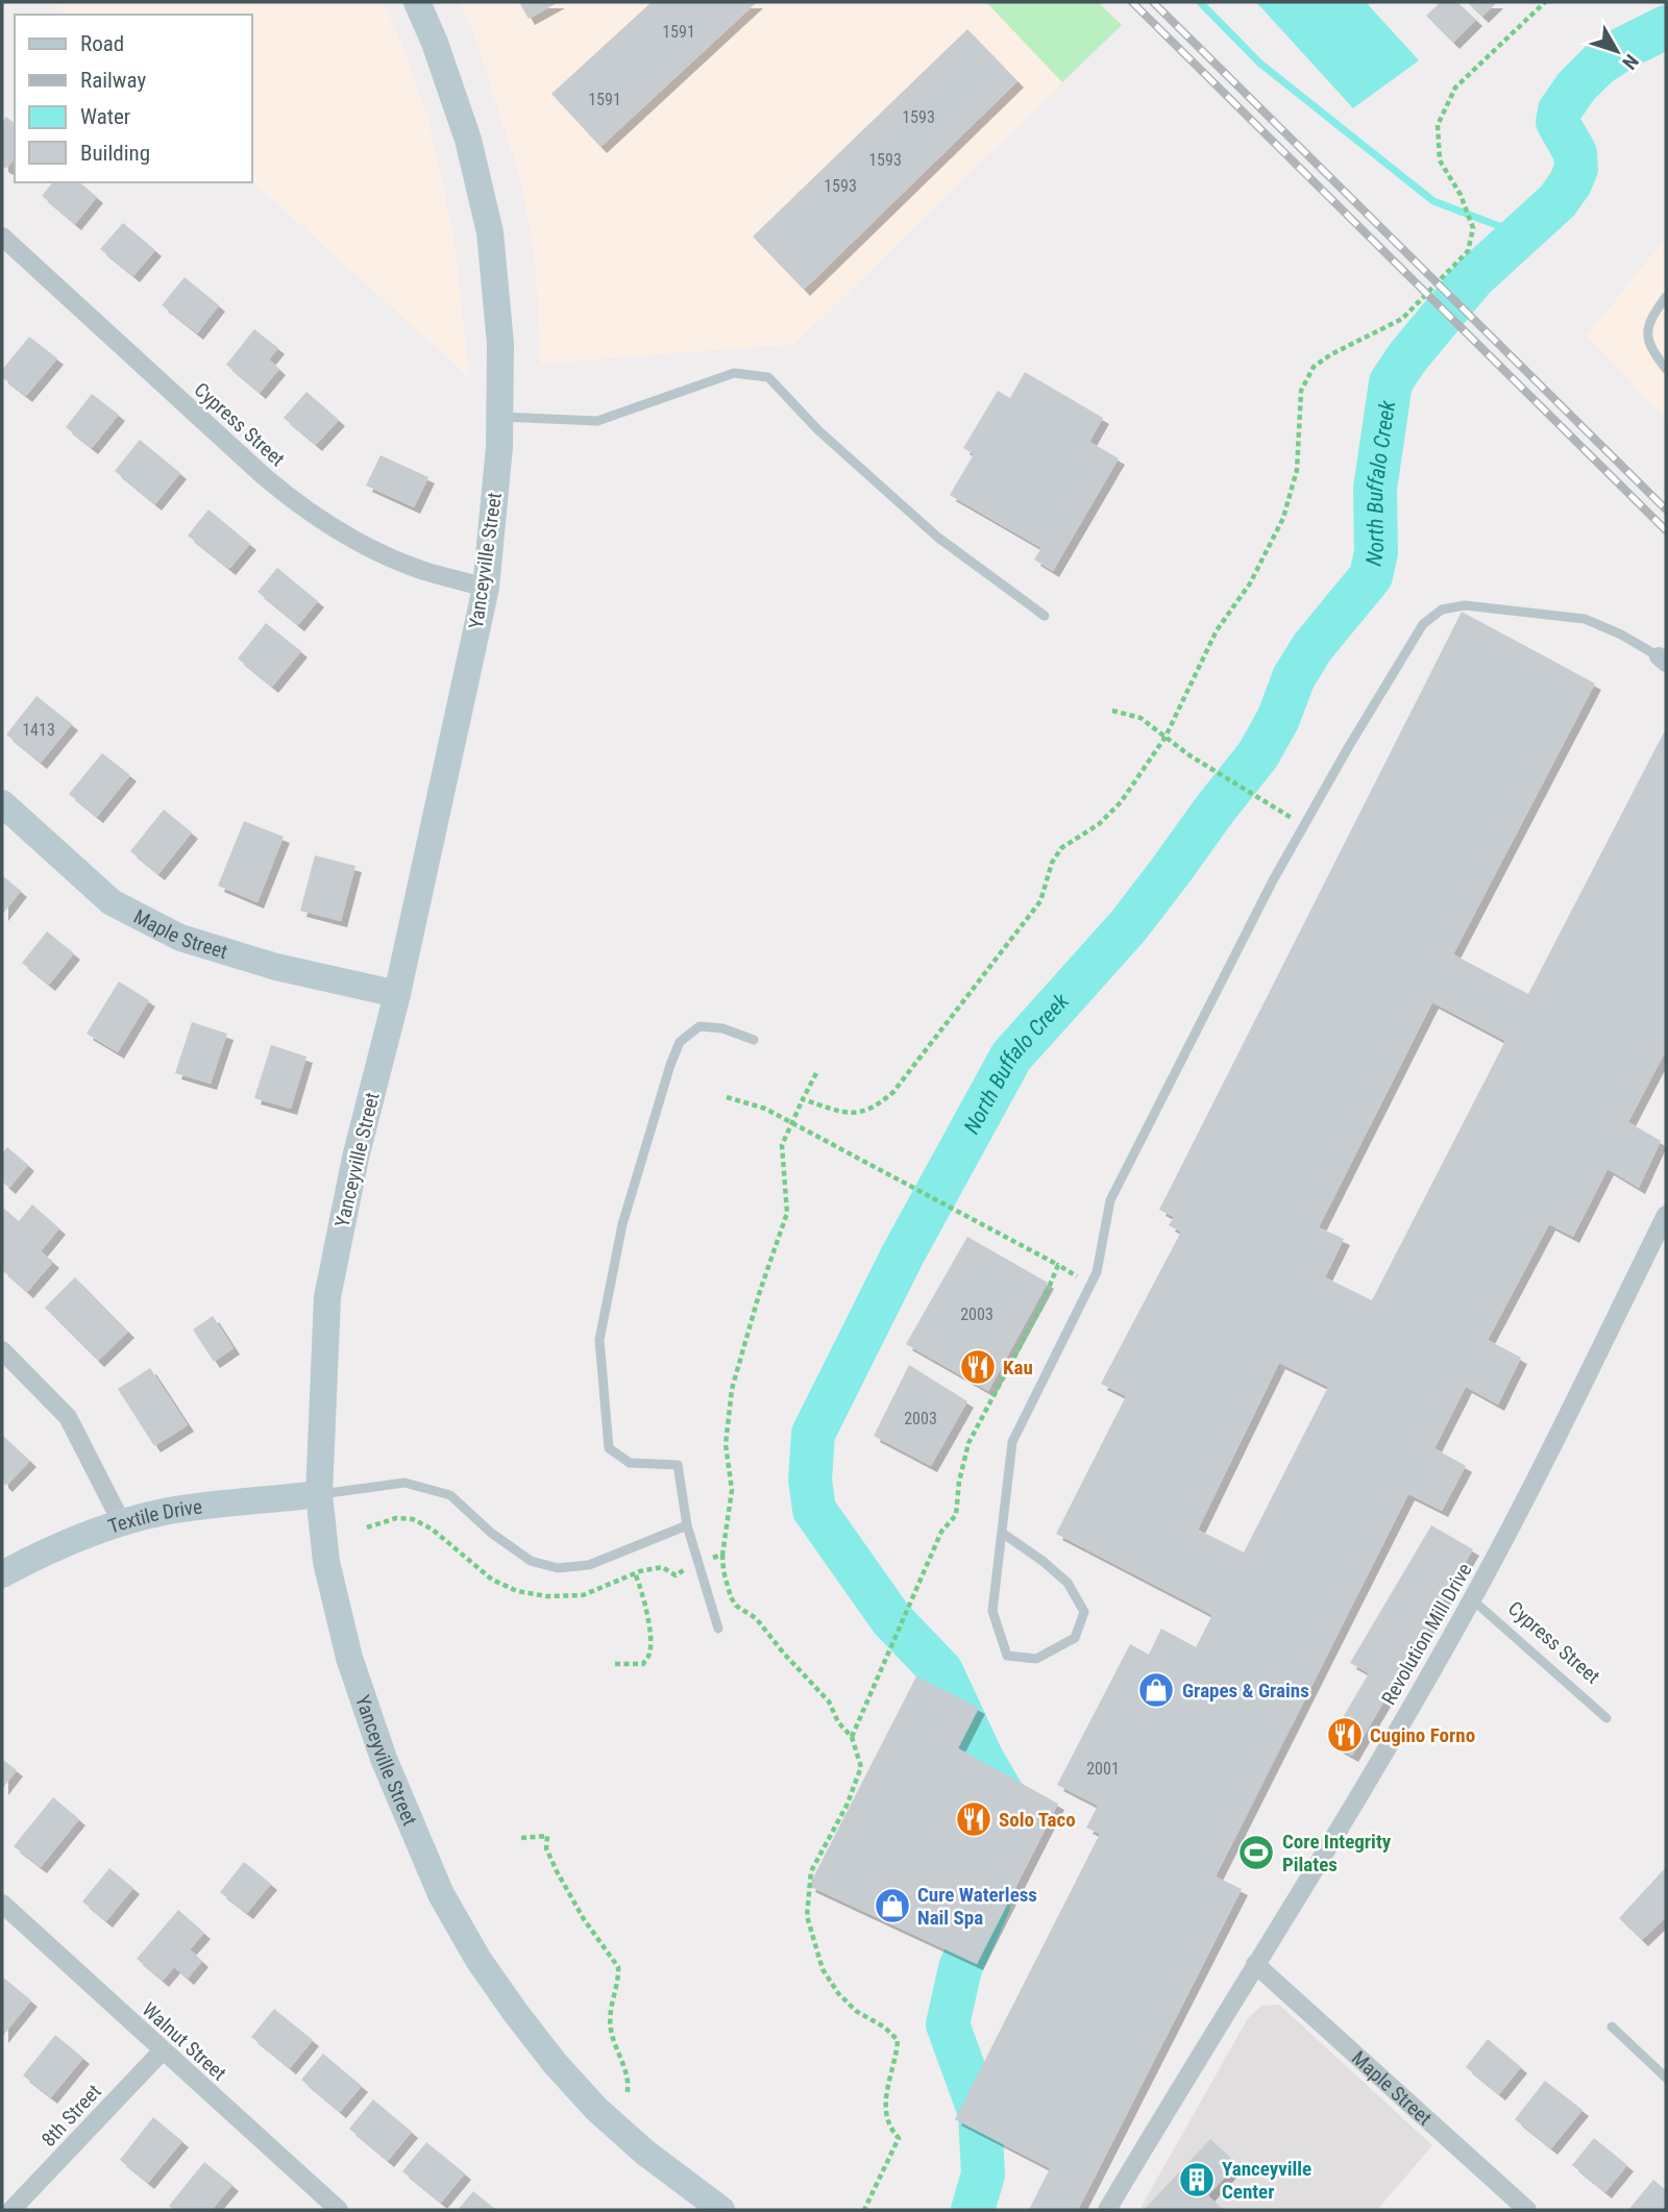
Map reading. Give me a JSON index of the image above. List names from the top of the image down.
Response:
{
  "streets": {
    "main road": ["Yanceyville Street", "Maple Street", "Textile Drive"],
    "street": [
      "Cypress Street",
      "Revolution Mill Drive",
      "Walnut Street",
      "8th Street"
    ]
  },
  "crossings": [
    ["Cypress Street", "Yanceyville Street"],
    ["Cypress Street", "Revolution Mill Drive"],
    ["Yanceyville Street", "Maple Street"],
    ["Yanceyville Street", "Textile Drive"],
    ["Maple Street", "Revolution Mill Drive"],
    ["Walnut Street", "8th Street"]
  ],
  "water": ["North Buffalo Creek"],
  "places": {
    "restaurant": ["Kau", "Cugino Forno", "Solo Taco"],
    "shop": ["Grapes & Grains", "Cure Waterless Nail Spa"],
    "sports": ["Core Integrity Pilates"],
    "building": ["Yanceyville Center"]
  },
  "house_numbers": [
    "1591",
    "1591",
    "1593",
    "1593",
    "1593",
    "1413",
    "2003",
    "2003",
    "2001"
  ],
  "legend": [
    "Road",
    "Railway",
    "Water",
    "Building"
  ],
  "north": "bottom right"
}
